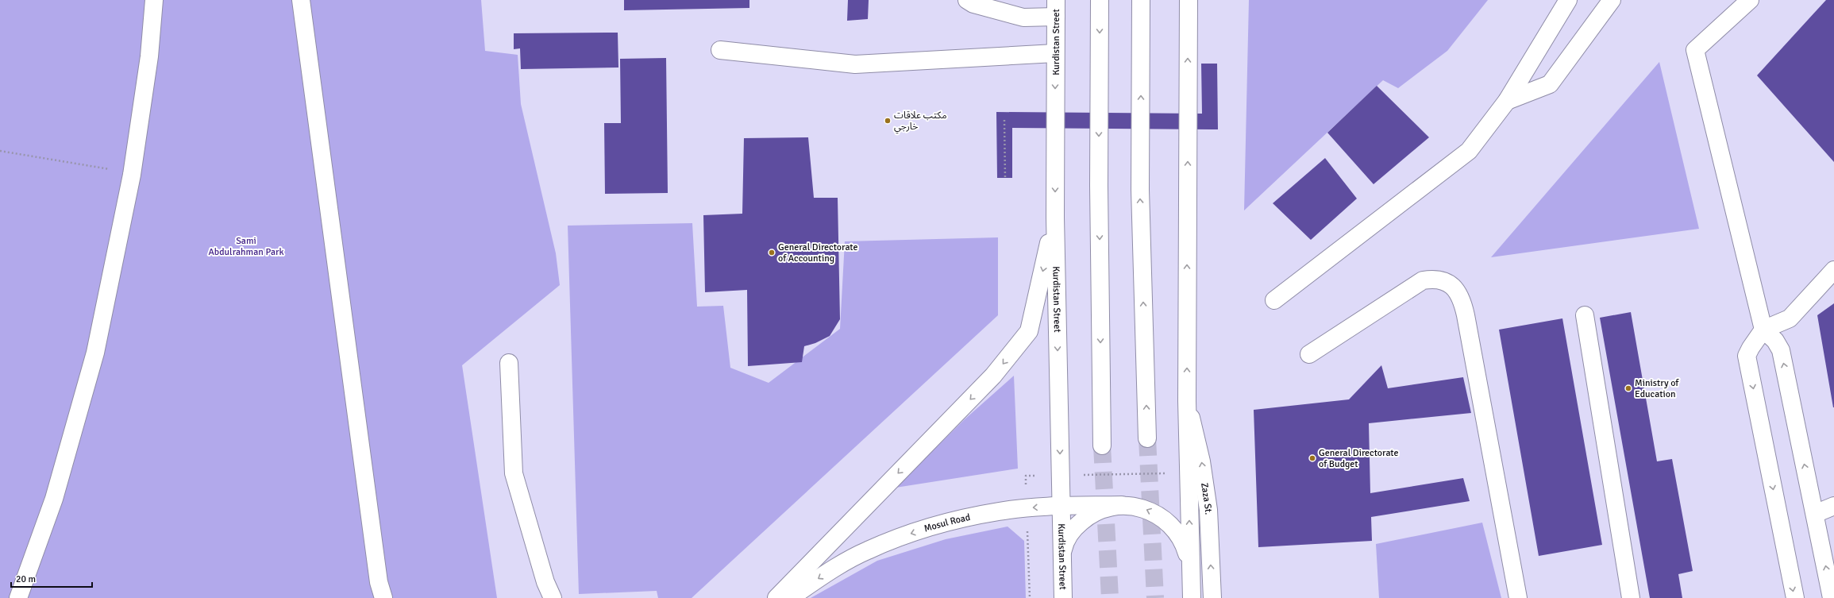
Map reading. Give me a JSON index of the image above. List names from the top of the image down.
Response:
{
  "streets": {
    "main road": ["Kurdistan Street", "Zaza St.", "Mosul Road"]
  },
  "crossings": [
    ["Kurdistan Street", "Mosul Road"]
  ],
  "one_way": ["Mosul Road"],
  "parks": ["Sami Abdulrahman Park"],
  "places": [
    "مكتب علاقات خارجي",
    "General Directorate of Accounting",
    "Ministry of Education",
    "General Directorate of Budget"
  ],
  "scale_bar": "20 m"
}
